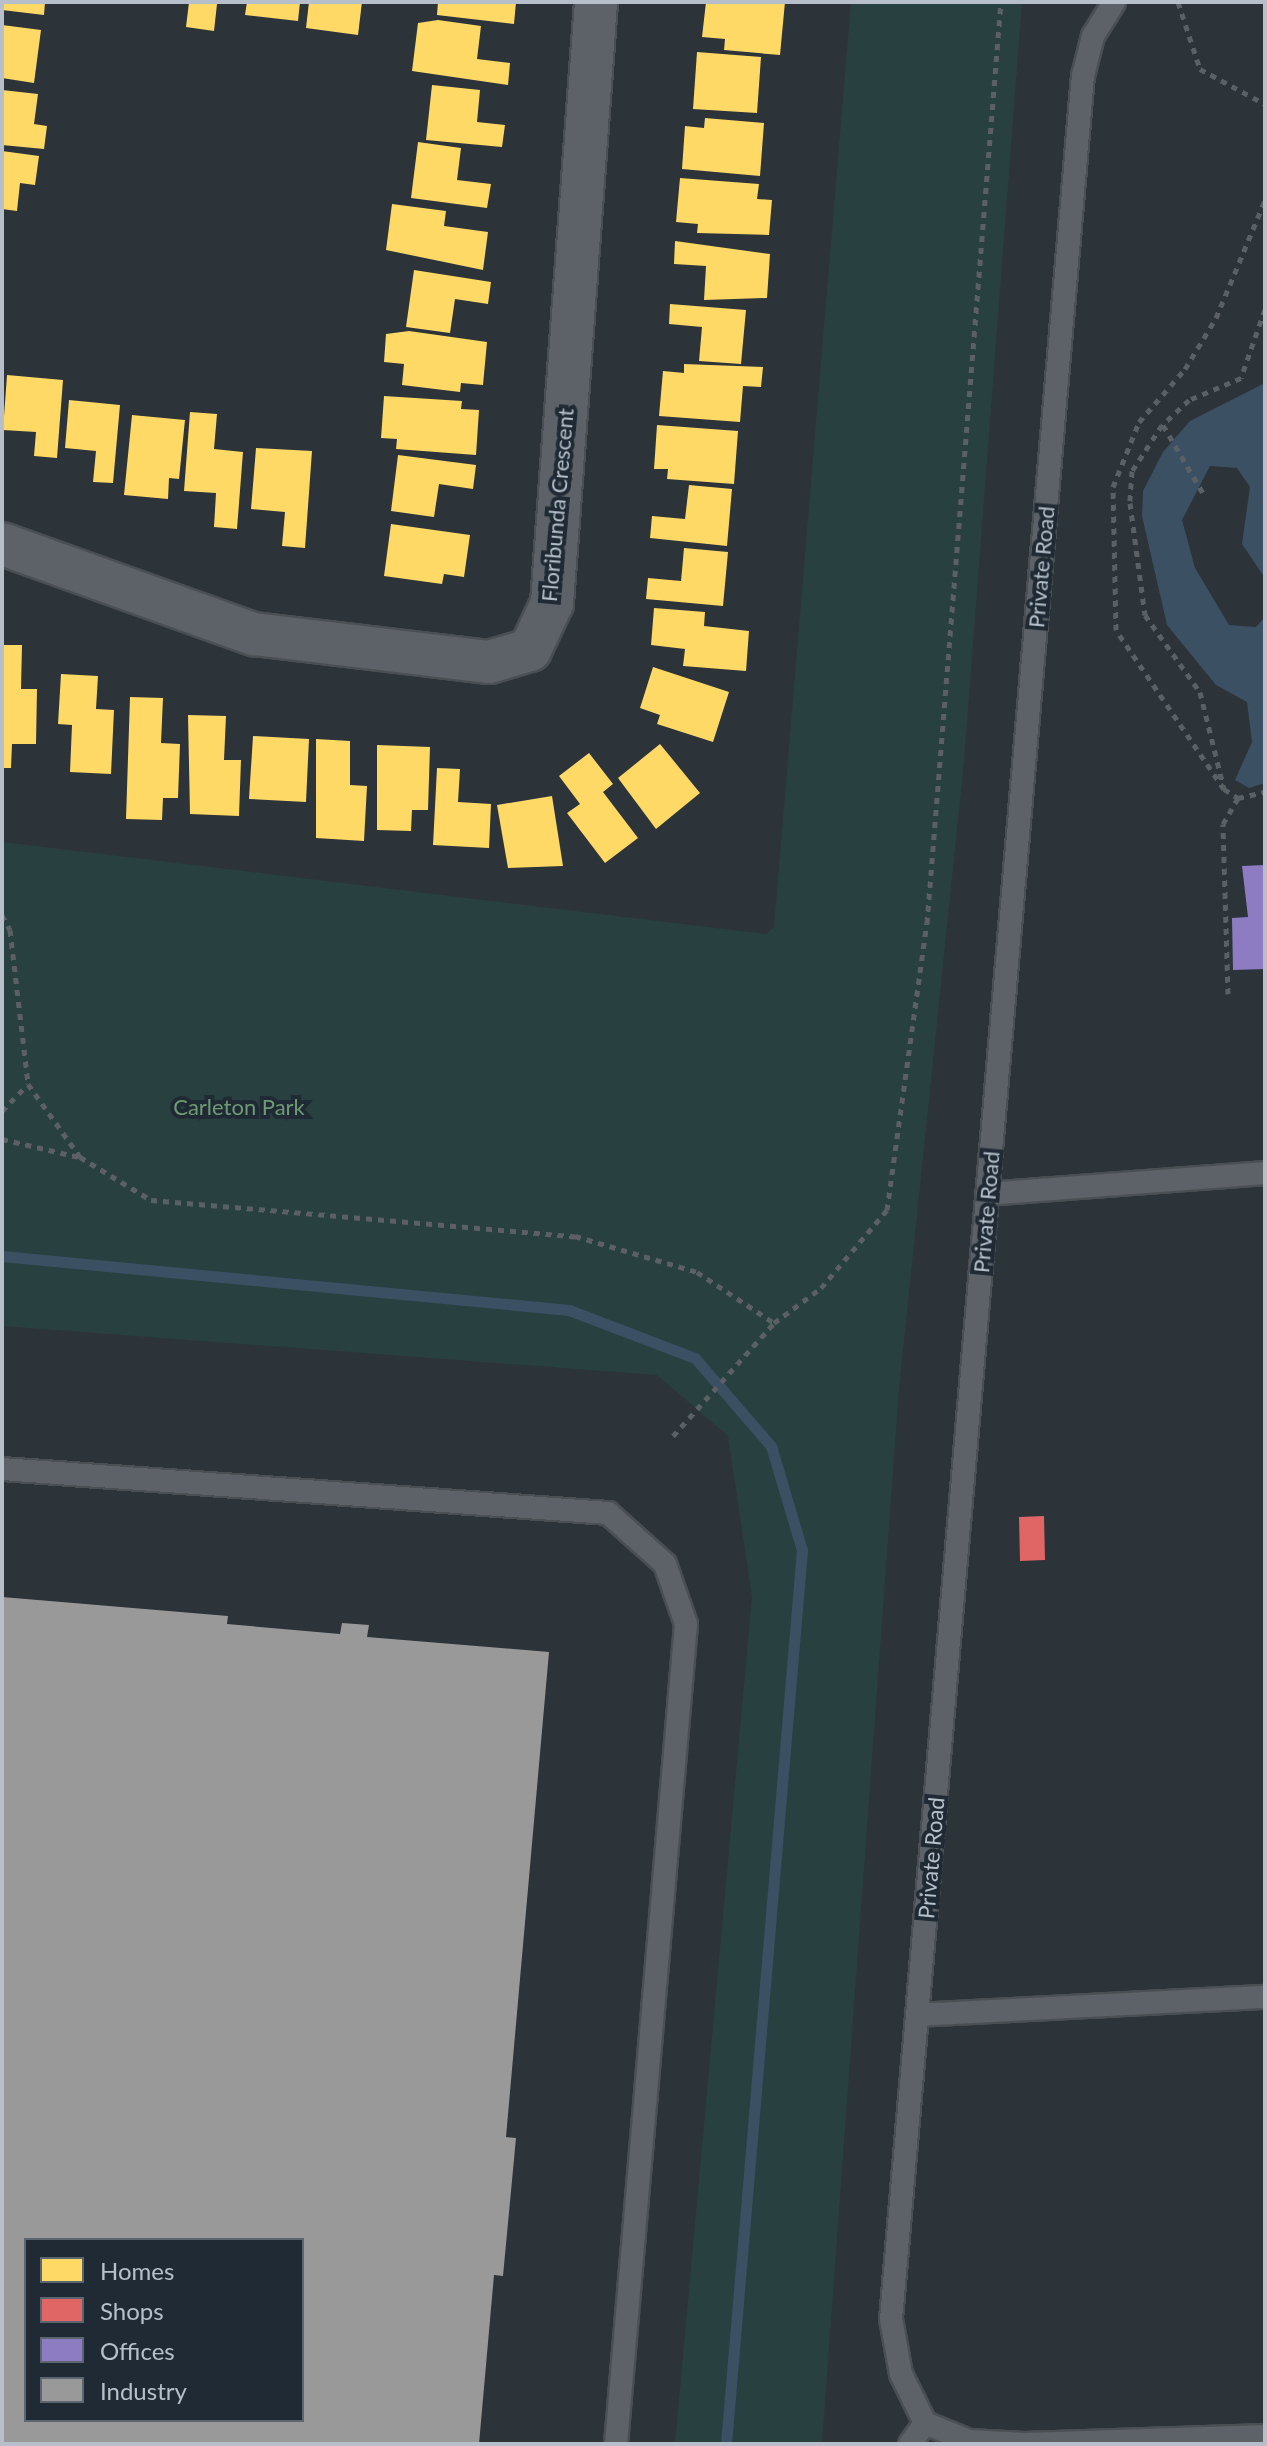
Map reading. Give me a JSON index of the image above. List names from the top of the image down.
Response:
{
  "streets": {
    "street": ["Floribunda Crescent"],
    "lane": ["Private Road"]
  },
  "parks": ["Carleton Park"],
  "legend": [
    "Homes",
    "Shops",
    "Offices",
    "Industry"
  ]
}
